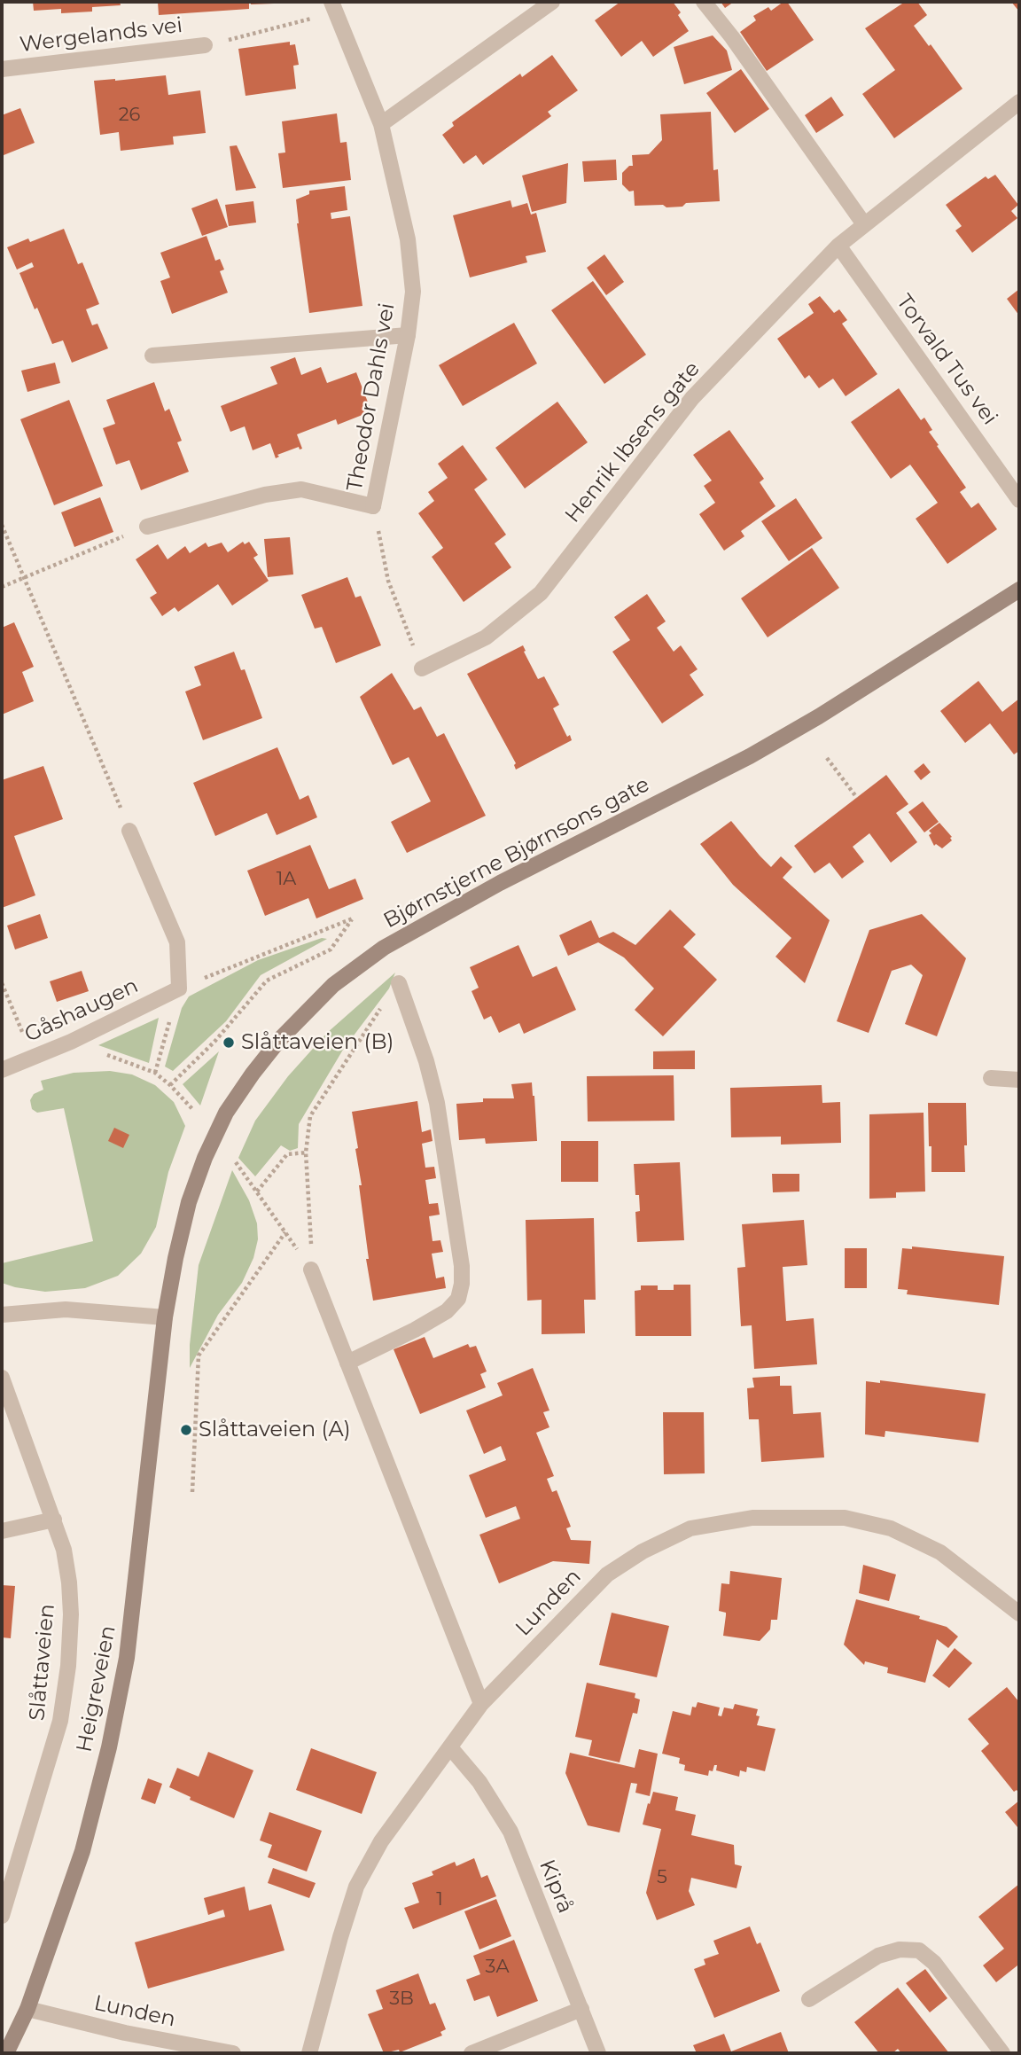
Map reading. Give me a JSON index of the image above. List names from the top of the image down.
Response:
{
  "streets": {
    "main road": ["Bjørnstjerne Bjørnsons gate", "Heigreveien"],
    "street": [
      "Wergelands vei",
      "Torvald Tus vei",
      "Theodor Dahls vei",
      "Henrik Ibsens gate",
      "Gåshaugen",
      "Lunden",
      "Slåttaveien",
      "Kiprå"
    ]
  },
  "crossings": [
    ["Torvald Tus vei", "Henrik Ibsens gate"],
    ["Bjørnstjerne Bjørnsons gate", "Heigreveien"],
    ["Lunden", "Heigreveien"],
    ["Lunden", "Kiprå"]
  ],
  "places": ["Slåttaveien (B)", "Slåttaveien (A)"],
  "house_numbers": [
    "26",
    "1A",
    "5",
    "1",
    "3A",
    "3B"
  ]
}
